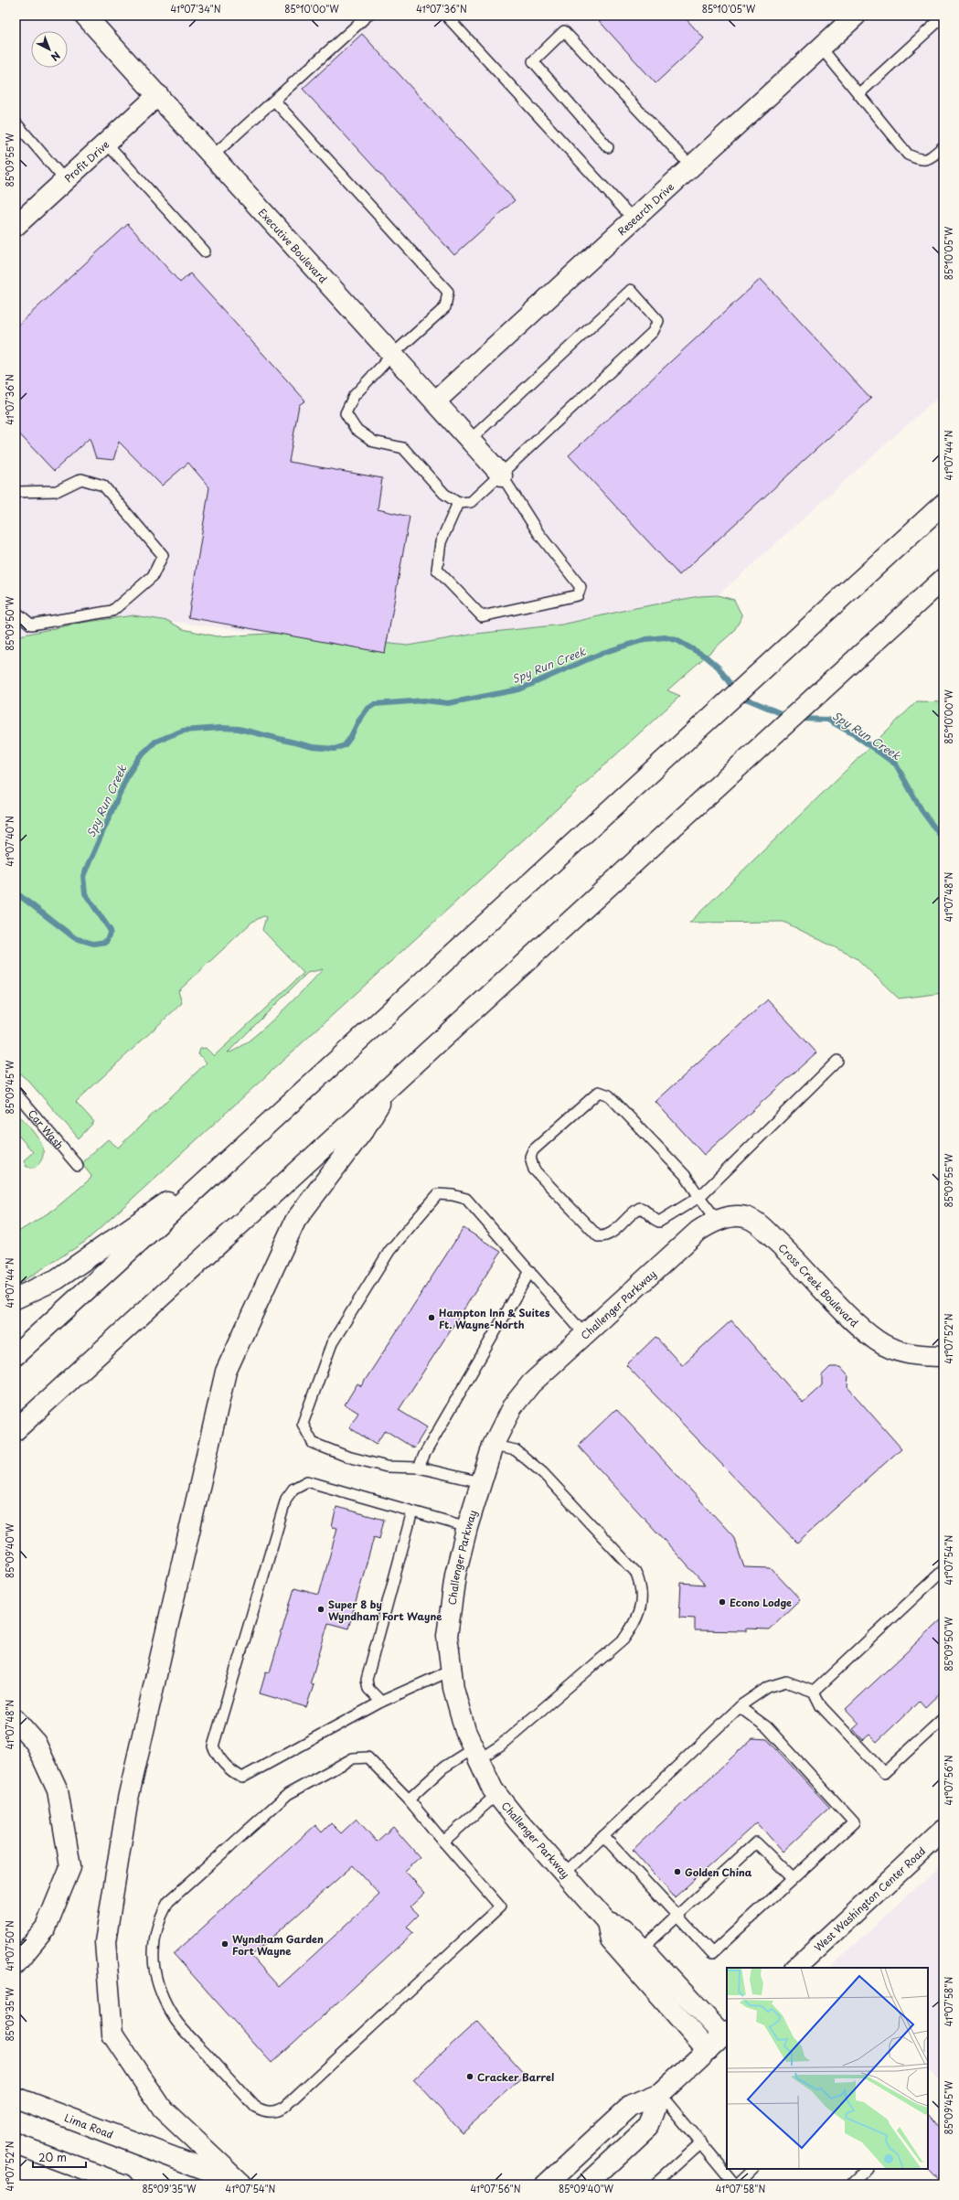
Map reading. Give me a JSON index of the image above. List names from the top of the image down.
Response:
{
  "streets": {
    "main road": [
      "Profit Drive",
      "Research Drive",
      "Executive Boulevard",
      "Cross Creek Boulevard",
      "Challenger Parkway",
      "West Washington Center Road",
      "Lima Road"
    ],
    "lane": ["Car Wash"]
  },
  "crossings": [
    ["Profit Drive", "Executive Boulevard"],
    ["Research Drive", "Executive Boulevard"],
    ["Cross Creek Boulevard", "Challenger Parkway"]
  ],
  "water": ["Spy Run Creek"],
  "places": [
    "Hampton Inn & Suites Ft. Wayne-North",
    "Econo Lodge",
    "Super 8 by Wyndham Fort Wayne",
    "Golden China",
    "Wyndham Garden Fort Wayne",
    "Cracker Barrel"
  ],
  "scale_bar": "20 m",
  "north": "bottom right",
  "coordinates": [
    "41°07'34\"N",
    "85°10'00\"W",
    "41°07'36\"N",
    "85°10'05\"W",
    "85°09'55\"W",
    "41°07'44\"N",
    "85°09'50\"W",
    "41°07'40\"N",
    "41°07'48\"N",
    "85°09'45\"W",
    "41°07'52\"N",
    "85°09'40\"W",
    "41°07'54\"N",
    "41°07'56\"N",
    "41°07'50\"N",
    "41°07'58\"N",
    "85°09'35\"W"
  ]
}
